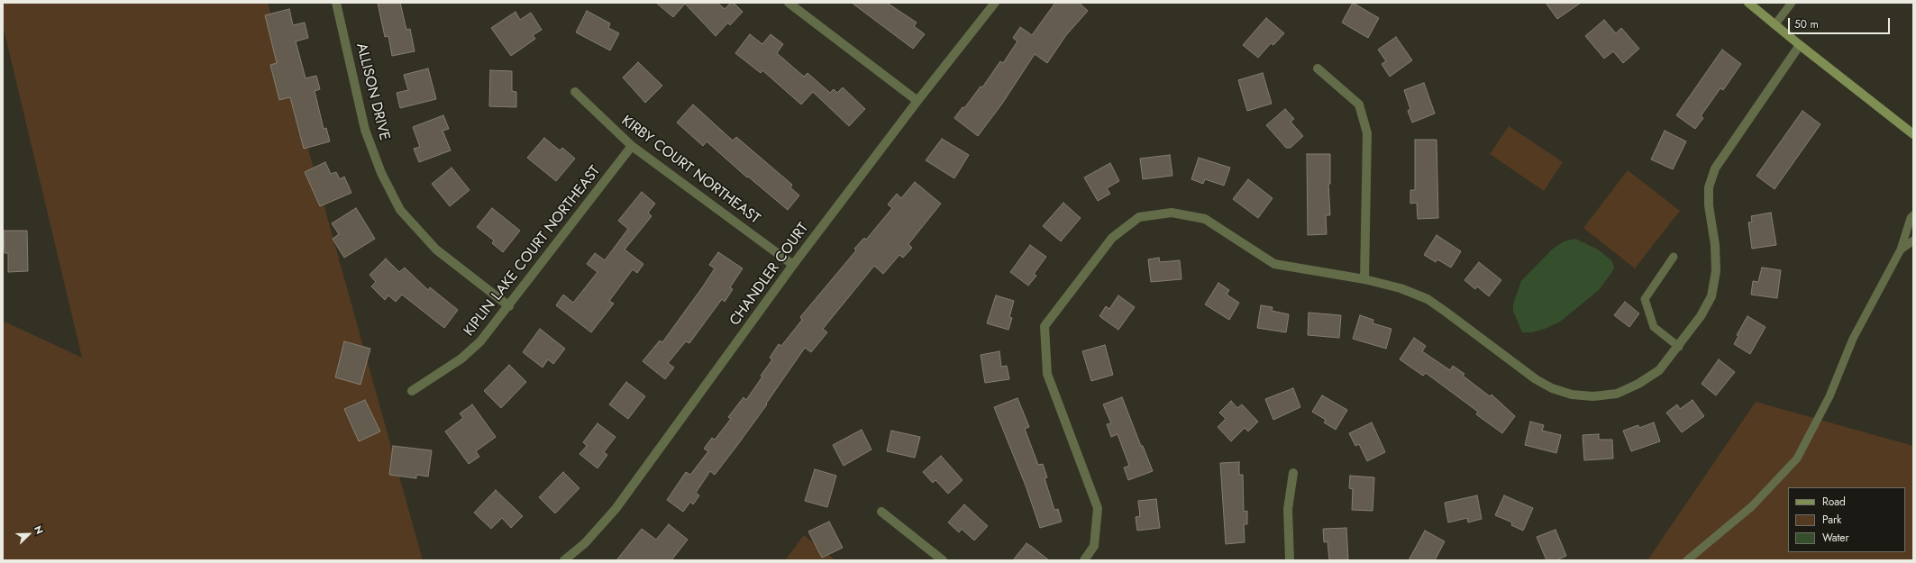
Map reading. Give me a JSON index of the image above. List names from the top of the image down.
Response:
{
  "streets": {
    "street": [
      "ALLISON DRIVE",
      "KIRBY COURT NORTHEAST",
      "KIPLIN LAKE COURT NORTHEAST",
      "CHANDLER COURT"
    ]
  },
  "crossings": [
    ["ALLISON DRIVE", "KIPLIN LAKE COURT NORTHEAST"],
    ["KIRBY COURT NORTHEAST", "KIPLIN LAKE COURT NORTHEAST"],
    ["KIRBY COURT NORTHEAST", "CHANDLER COURT"]
  ],
  "legend": ["Road", "Park", "Water"],
  "scale_bar": "50 m",
  "north": "top right"
}
